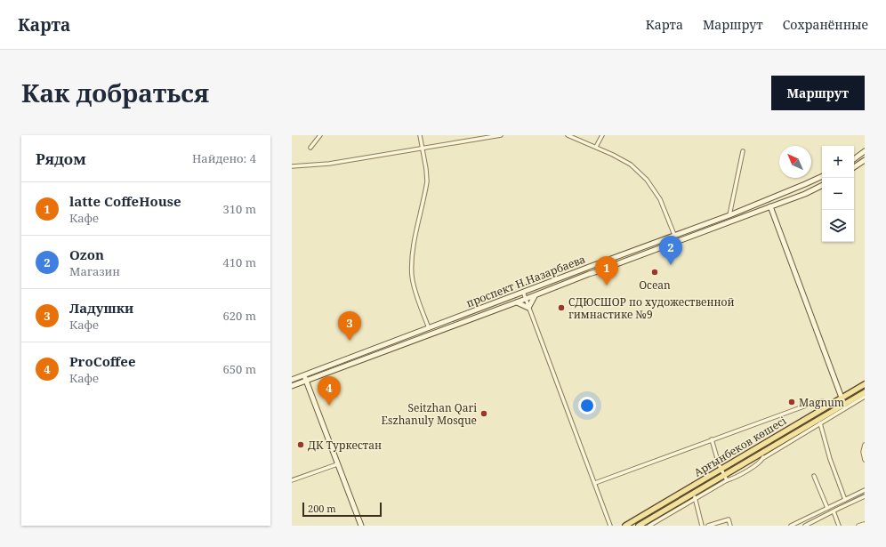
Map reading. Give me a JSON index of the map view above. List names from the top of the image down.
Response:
{
  "streets": {
    "main road": ["проспект Н.Назарбаева", "Арғынбеков көшесі"]
  },
  "places": [
    "Ocean",
    "СДЮСШОР по художественной гимнастике №9",
    "Magnum",
    "Seitzhan Qari Eszhanuly Mosque",
    "ДК Туркестан"
  ],
  "scale_bar": "200 m",
  "north": "top left",
  "page": {
    "header": "Карта",
    "nav": ["Карта", "Маршрут", "Сохранённые"],
    "title": "Как добраться",
    "buttons": "Маршрут",
    "heading": ["Рядом", "Найдено: 4"],
    "map_buttons": ["+", "−"],
    "list": [
      {
        "mark": "1",
        "name": "latte CoffeHouse",
        "note": "Кафе",
        "value": "310 m"
      },
      {
        "mark": "2",
        "name": "Ozon",
        "note": "Магазин",
        "value": "410 m"
      },
      {
        "mark": "3",
        "name": "Ладушки",
        "note": "Кафе",
        "value": "620 m"
      },
      {
        "mark": "4",
        "name": "ProCoffee",
        "note": "Кафе",
        "value": "650 m"
      }
    ],
    "pins": [
      "2",
      "1",
      "3",
      "4"
    ],
    "scale": "200 m"
  }
}
